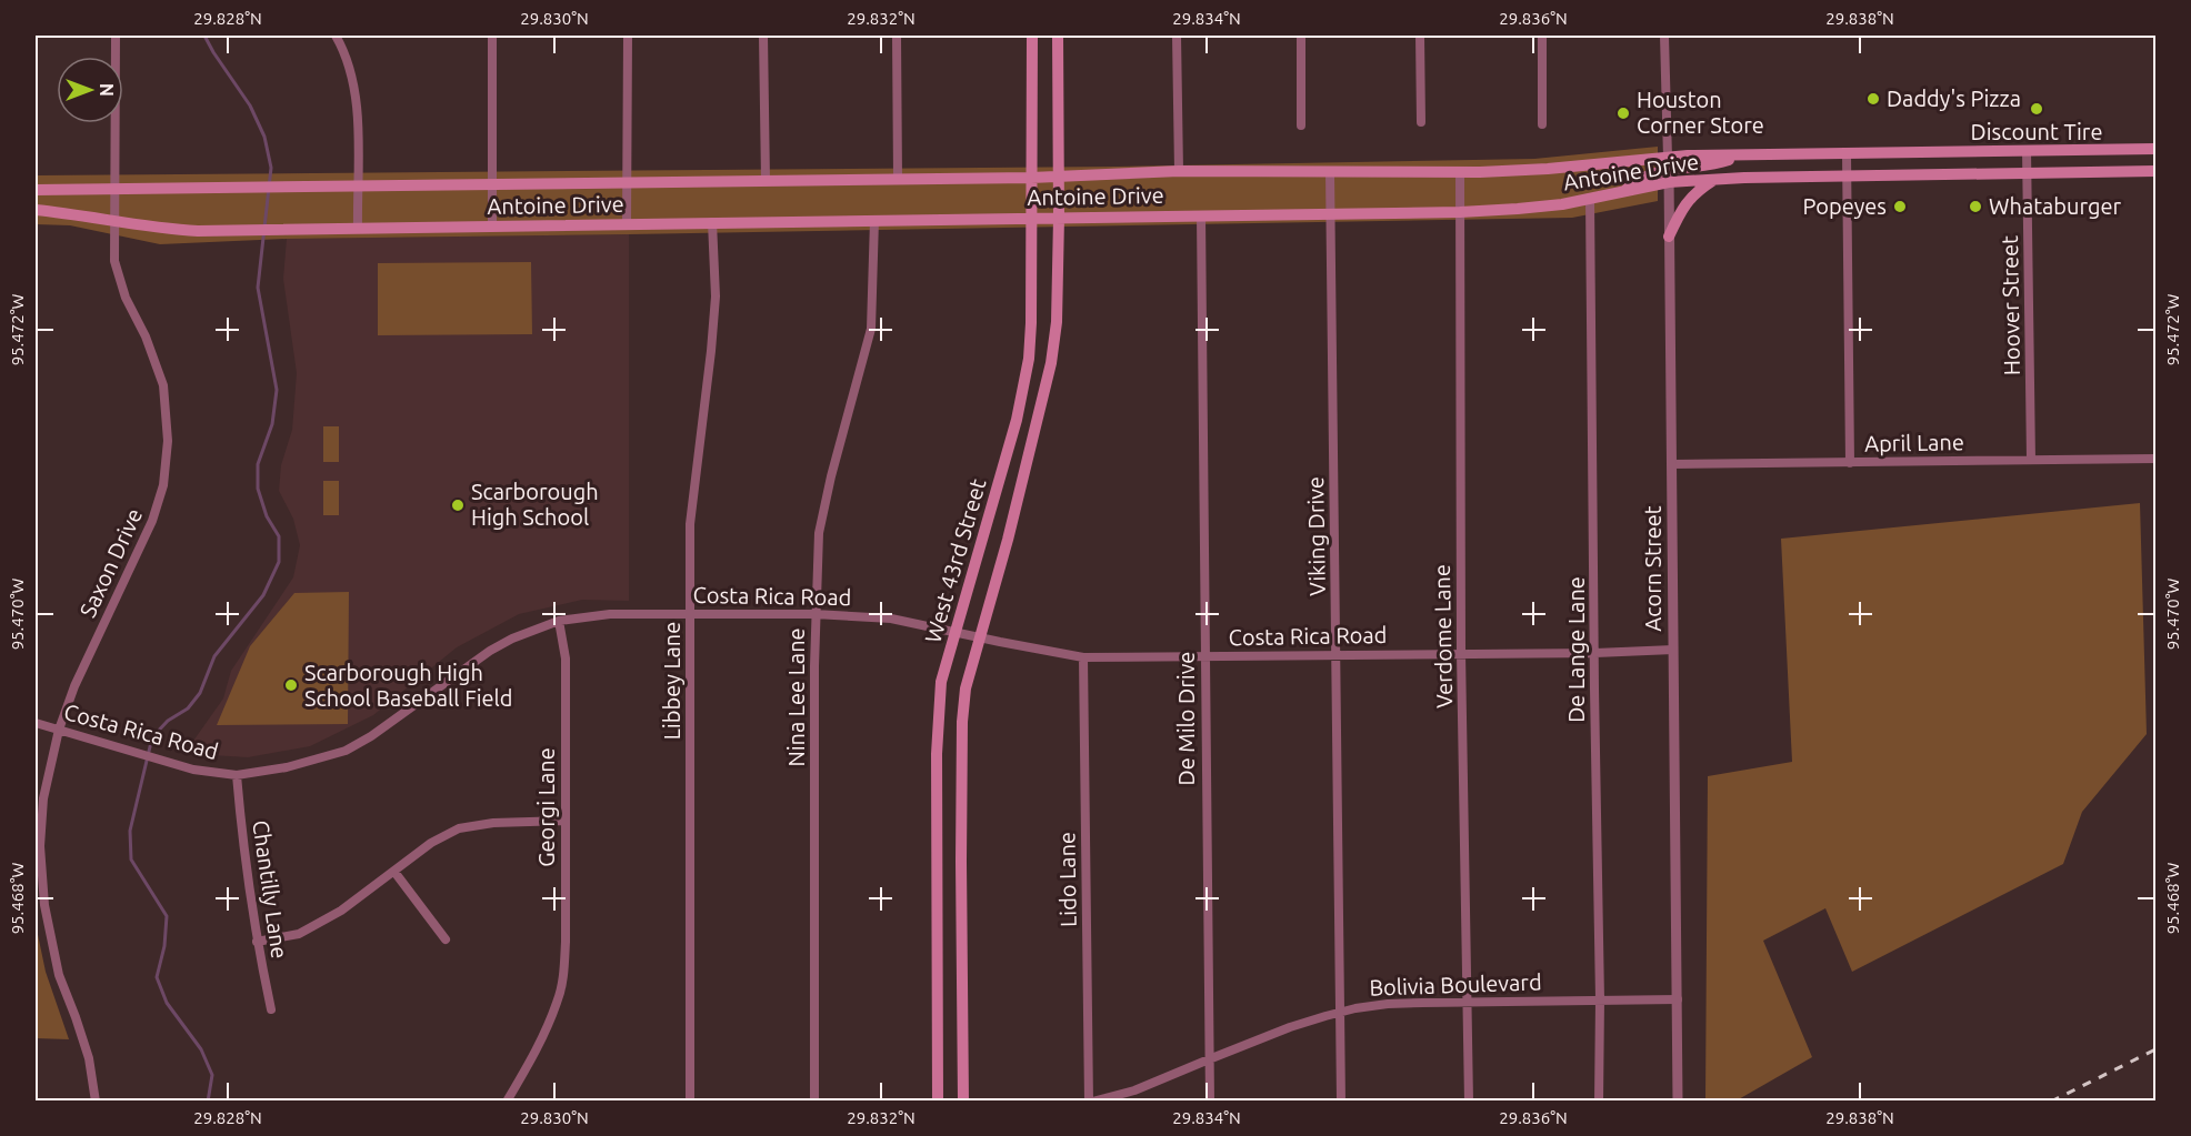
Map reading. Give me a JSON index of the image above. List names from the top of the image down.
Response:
{
  "streets": {
    "main road": ["Antoine Drive", "West 43rd Street"],
    "street": [
      "Hoover Street",
      "April Lane",
      "Viking Drive",
      "Saxon Drive",
      "Acorn Street",
      "Costa Rica Road",
      "Verdome Lane",
      "De Lange Lane",
      "Libbey Lane",
      "Nina Lee Lane",
      "De Milo Drive",
      "Georgi Lane",
      "Lido Lane",
      "Chantilly Lane",
      "Bolivia Boulevard"
    ]
  },
  "crossings": [
    ["Antoine Drive", "Hoover Street"],
    ["Antoine Drive", "Viking Drive"],
    ["Antoine Drive", "West 43rd Street"],
    ["Antoine Drive", "Saxon Drive"],
    ["Antoine Drive", "Acorn Street"],
    ["Antoine Drive", "Verdome Lane"],
    ["Antoine Drive", "De Lange Lane"],
    ["Antoine Drive", "Libbey Lane"],
    ["Antoine Drive", "Nina Lee Lane"],
    ["Antoine Drive", "De Milo Drive"],
    ["Hoover Street", "April Lane"],
    ["April Lane", "Acorn Street"],
    ["Viking Drive", "Costa Rica Road"],
    ["Viking Drive", "Bolivia Boulevard"],
    ["West 43rd Street", "Costa Rica Road"],
    ["Saxon Drive", "Costa Rica Road"],
    ["Acorn Street", "Costa Rica Road"],
    ["Acorn Street", "Bolivia Boulevard"],
    ["Costa Rica Road", "Verdome Lane"],
    ["Costa Rica Road", "De Lange Lane"],
    ["Costa Rica Road", "Libbey Lane"],
    ["Costa Rica Road", "Nina Lee Lane"],
    ["Costa Rica Road", "De Milo Drive"],
    ["Costa Rica Road", "Georgi Lane"],
    ["Costa Rica Road", "Lido Lane"],
    ["Costa Rica Road", "Chantilly Lane"],
    ["Verdome Lane", "Bolivia Boulevard"],
    ["De Lange Lane", "Bolivia Boulevard"],
    ["De Milo Drive", "Bolivia Boulevard"],
    ["Lido Lane", "Bolivia Boulevard"]
  ],
  "places": [
    "Daddy's Pizza",
    "Discount Tire",
    "Houston Corner Store",
    "Popeyes",
    "Whataburger",
    "Scarborough High School",
    "Scarborough High School Baseball Field"
  ],
  "north": "right",
  "coordinates": [
    "29.828°N",
    "29.830°N",
    "29.832°N",
    "29.834°N",
    "29.836°N",
    "29.838°N",
    "95.472°W",
    "95.470°W",
    "95.468°W"
  ]
}
